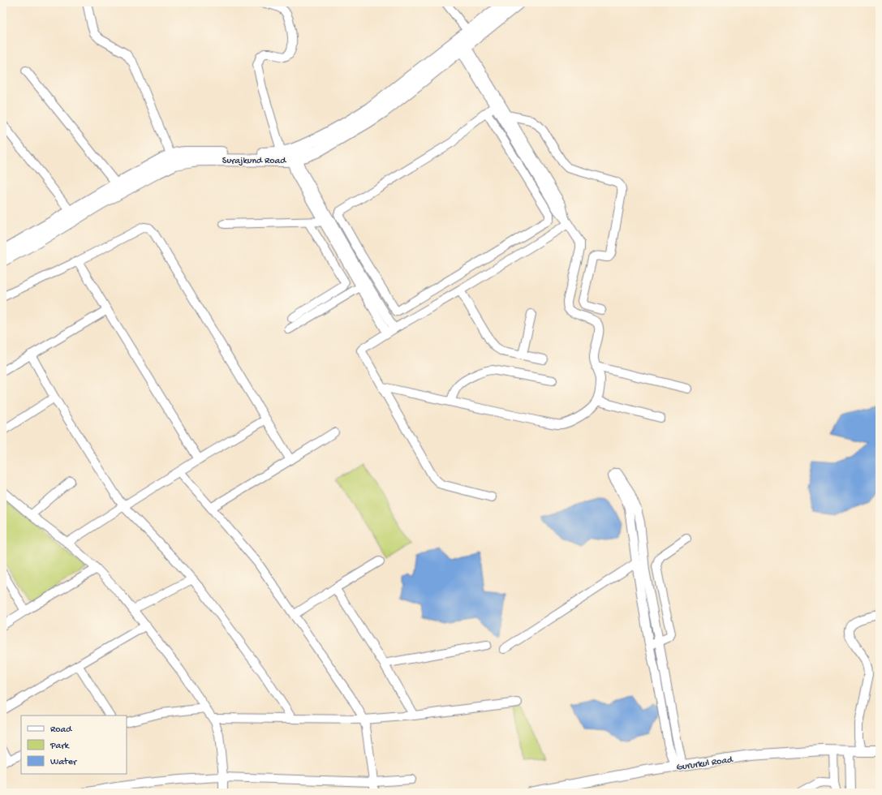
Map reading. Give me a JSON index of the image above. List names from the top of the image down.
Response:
{
  "streets": {
    "main road": ["Surajkund Road"],
    "street": ["Gururkul Road"]
  },
  "legend": ["Road", "Park", "Water"]
}
